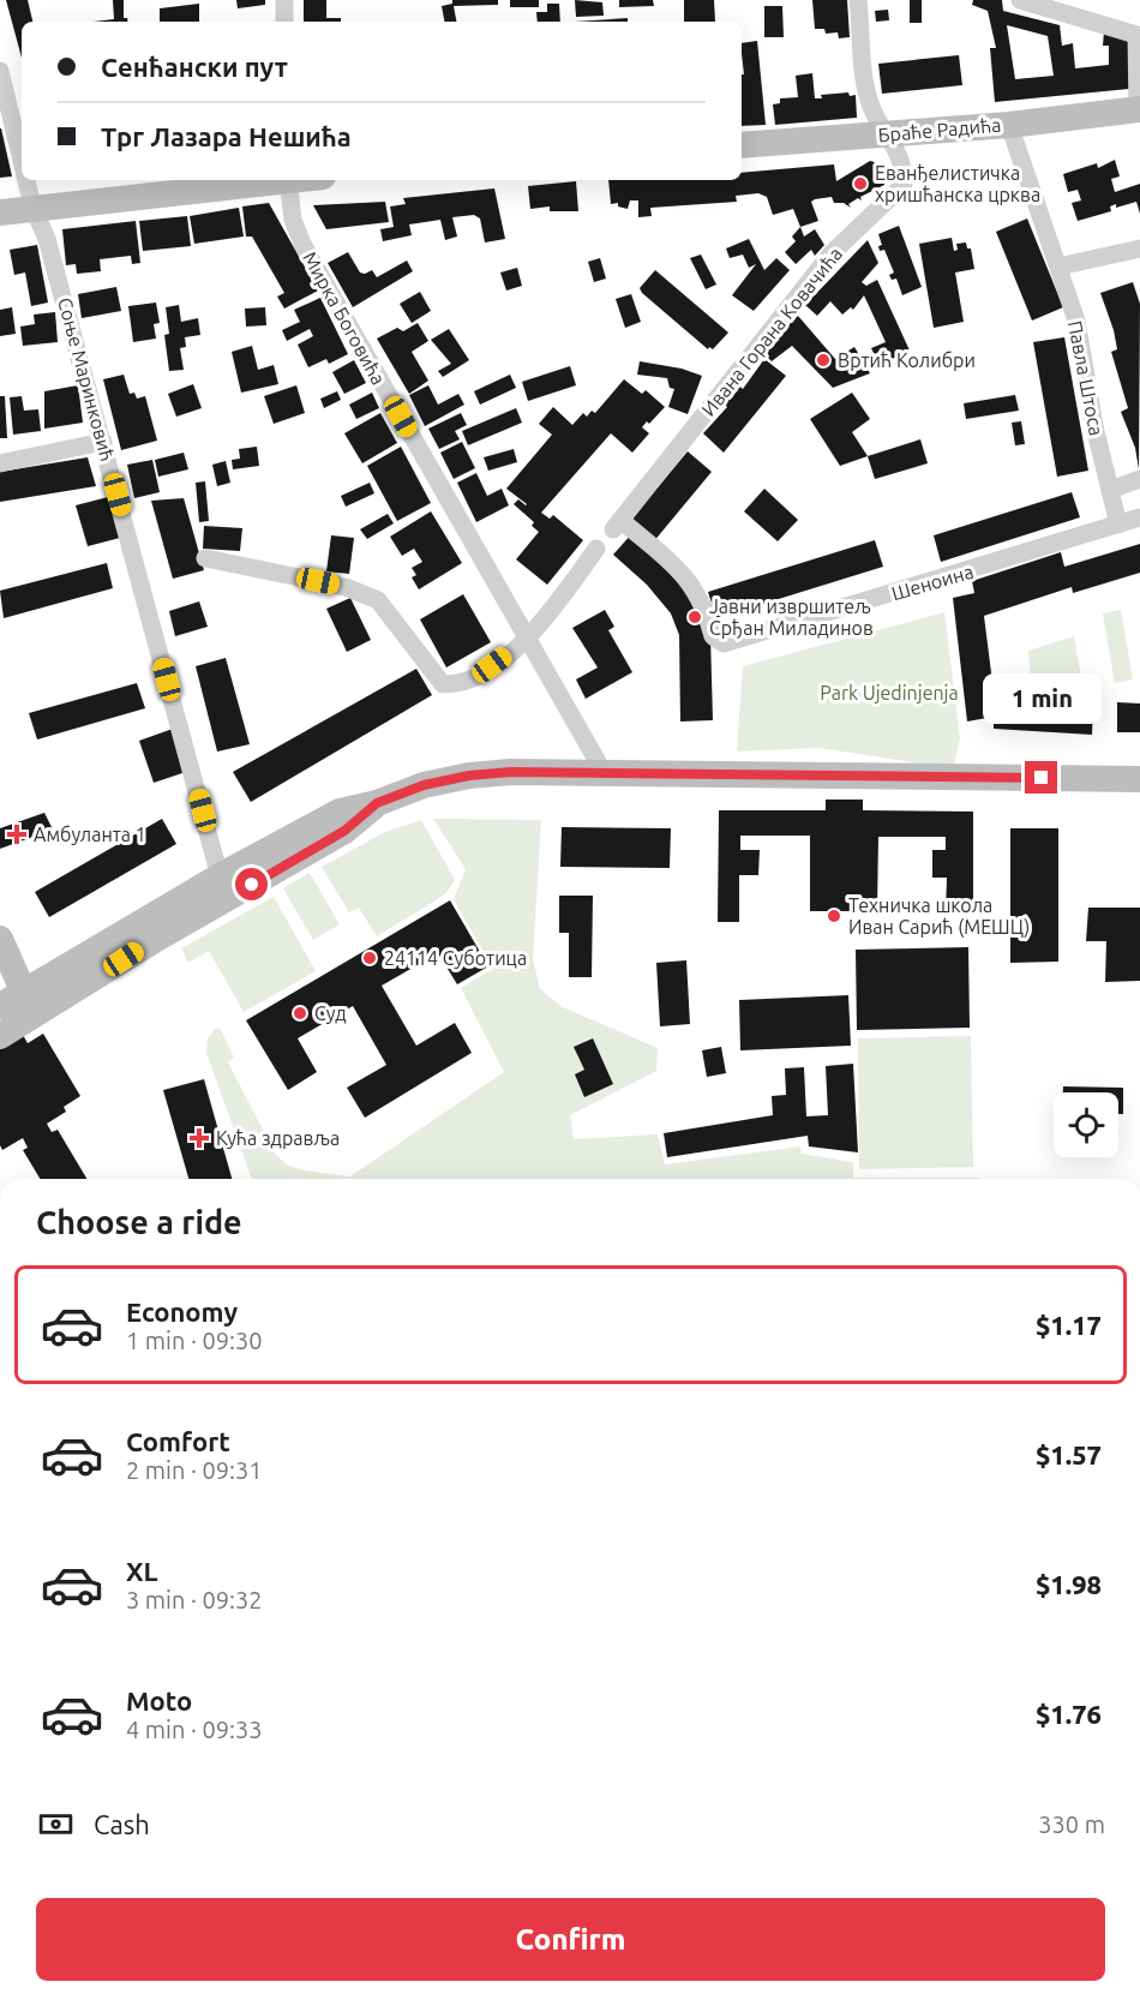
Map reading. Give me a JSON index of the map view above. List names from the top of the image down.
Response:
{
  "streets": {
    "main road": ["Браће Радића"],
    "street": [
      "Мирка Боговића",
      "Ивана Горана Ковачића",
      "Павла Штоса",
      "Соње Маринковић",
      "Шеноина"
    ]
  },
  "crossings": [
    ["Браће Радића", "Ивана Горана Ковачића"],
    ["Браће Радића", "Павла Штоса"],
    ["Ивана Горана Ковачића", "Шеноина"],
    ["Павла Штоса", "Шеноина"]
  ],
  "parks": ["Park Ujedinjenja"],
  "places": {
    "other": [
      "Еванђелистичка хришћанска црква",
      "Вртић Колибри",
      "Јавни извршитељ Срђан Миладинов",
      "Техничка школа Иван Сарић (МЕШЦ)",
      "24114 Суботица",
      "Суд"
    ],
    "health": ["Амбуланта 1", "Кућа здравља"]
  },
  "page": {
    "banner": ["Сенћански пут", "Трг Лазара Нешића"],
    "bubble": "1 min",
    "heading": "Choose a ride",
    "list": [
      {
        "name": "Economy",
        "note": "1 min · 09:30",
        "value": "$1.17"
      },
      {
        "name": "Comfort",
        "note": "2 min · 09:31",
        "value": "$1.57"
      },
      {
        "name": "XL",
        "note": "3 min · 09:32",
        "value": "$1.98"
      },
      {
        "name": "Moto",
        "note": "4 min · 09:33",
        "value": "$1.76"
      }
    ],
    "pay": ["Cash", "330 m"],
    "buttons": "Confirm"
  }
}
